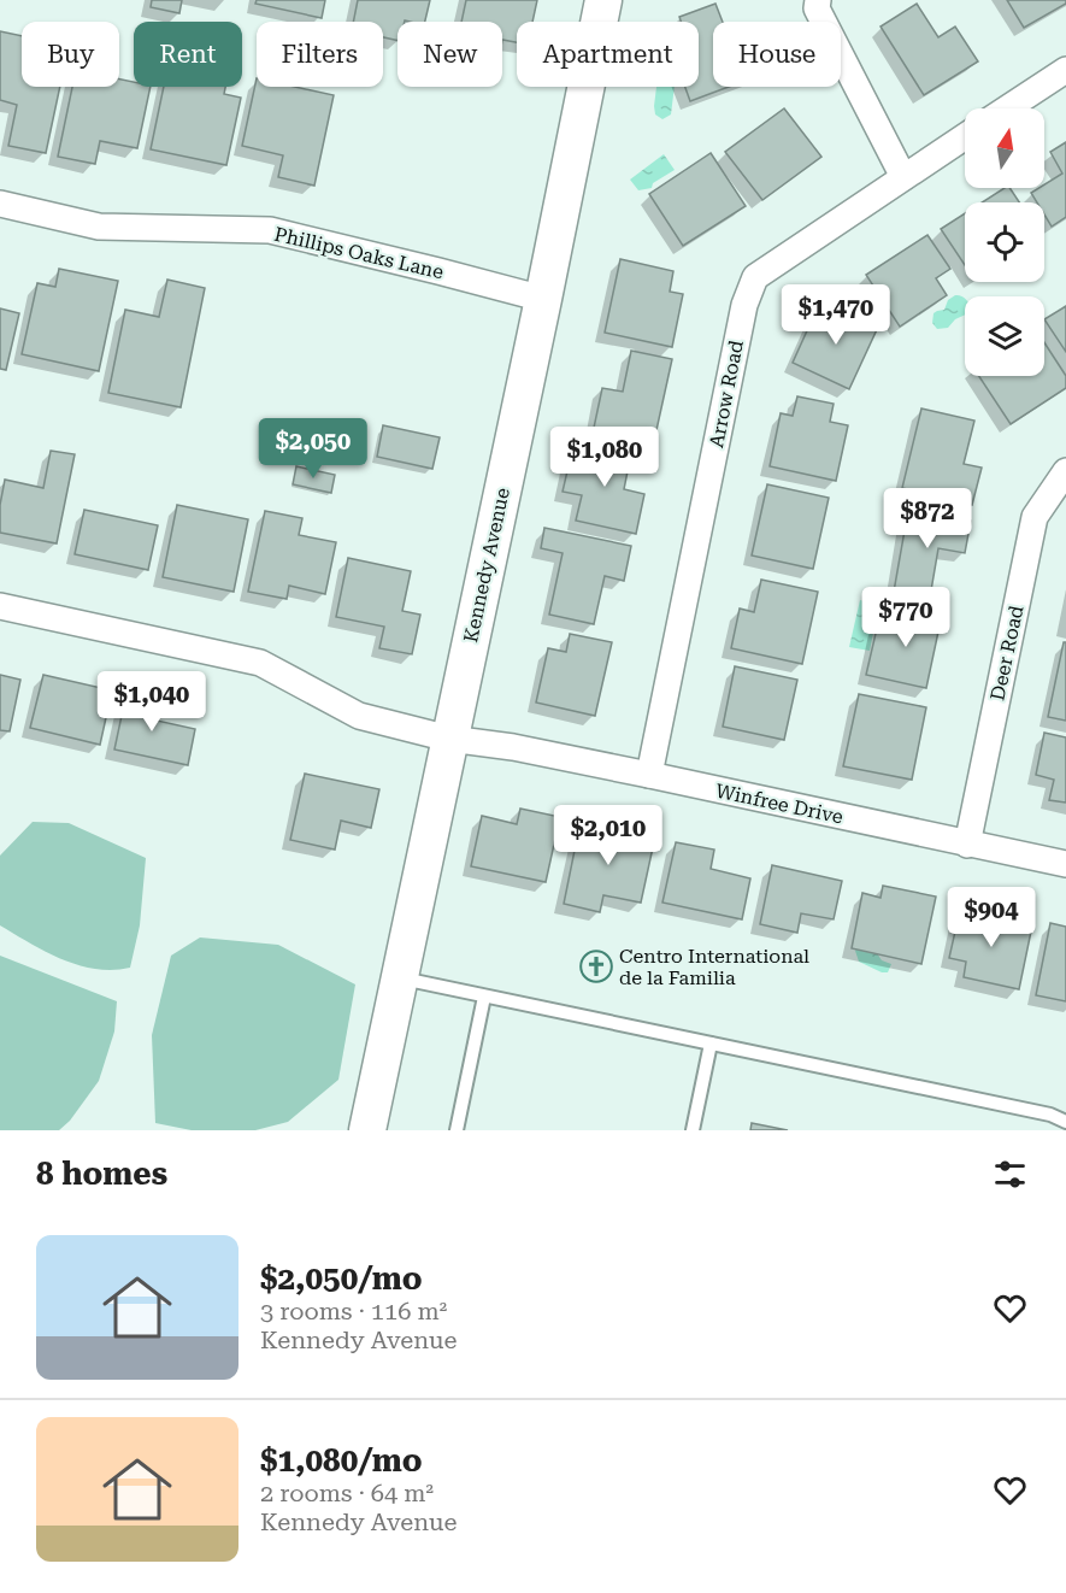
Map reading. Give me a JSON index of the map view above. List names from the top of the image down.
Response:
{
  "streets": {
    "street": [
      "Phillips Oaks Lane",
      "Arrow Road",
      "Kennedy Avenue",
      "Deer Road",
      "Winfree Drive"
    ]
  },
  "crossings": [
    ["Phillips Oaks Lane", "Kennedy Avenue"],
    ["Arrow Road", "Winfree Drive"],
    ["Kennedy Avenue", "Winfree Drive"],
    ["Deer Road", "Winfree Drive"]
  ],
  "places": {
    "church": ["Centro International de la Familia"]
  },
  "north": "top",
  "page": {
    "chip": [
      "Buy",
      "Rent",
      "Filters",
      "New",
      "Apartment",
      "House"
    ],
    "price": [
      "$1,470",
      "$2,050",
      "$1,080",
      "$872",
      "$770",
      "$1,040",
      "$2,010",
      "$904"
    ],
    "heading": "8 homes",
    "list": [
      {
        "name": "$2,050/mo",
        "note": "3 rooms · 116 m² · Kennedy Avenue"
      },
      {
        "name": "$1,080/mo",
        "note": "2 rooms · 64 m² · Kennedy Avenue"
      }
    ]
  }
}
